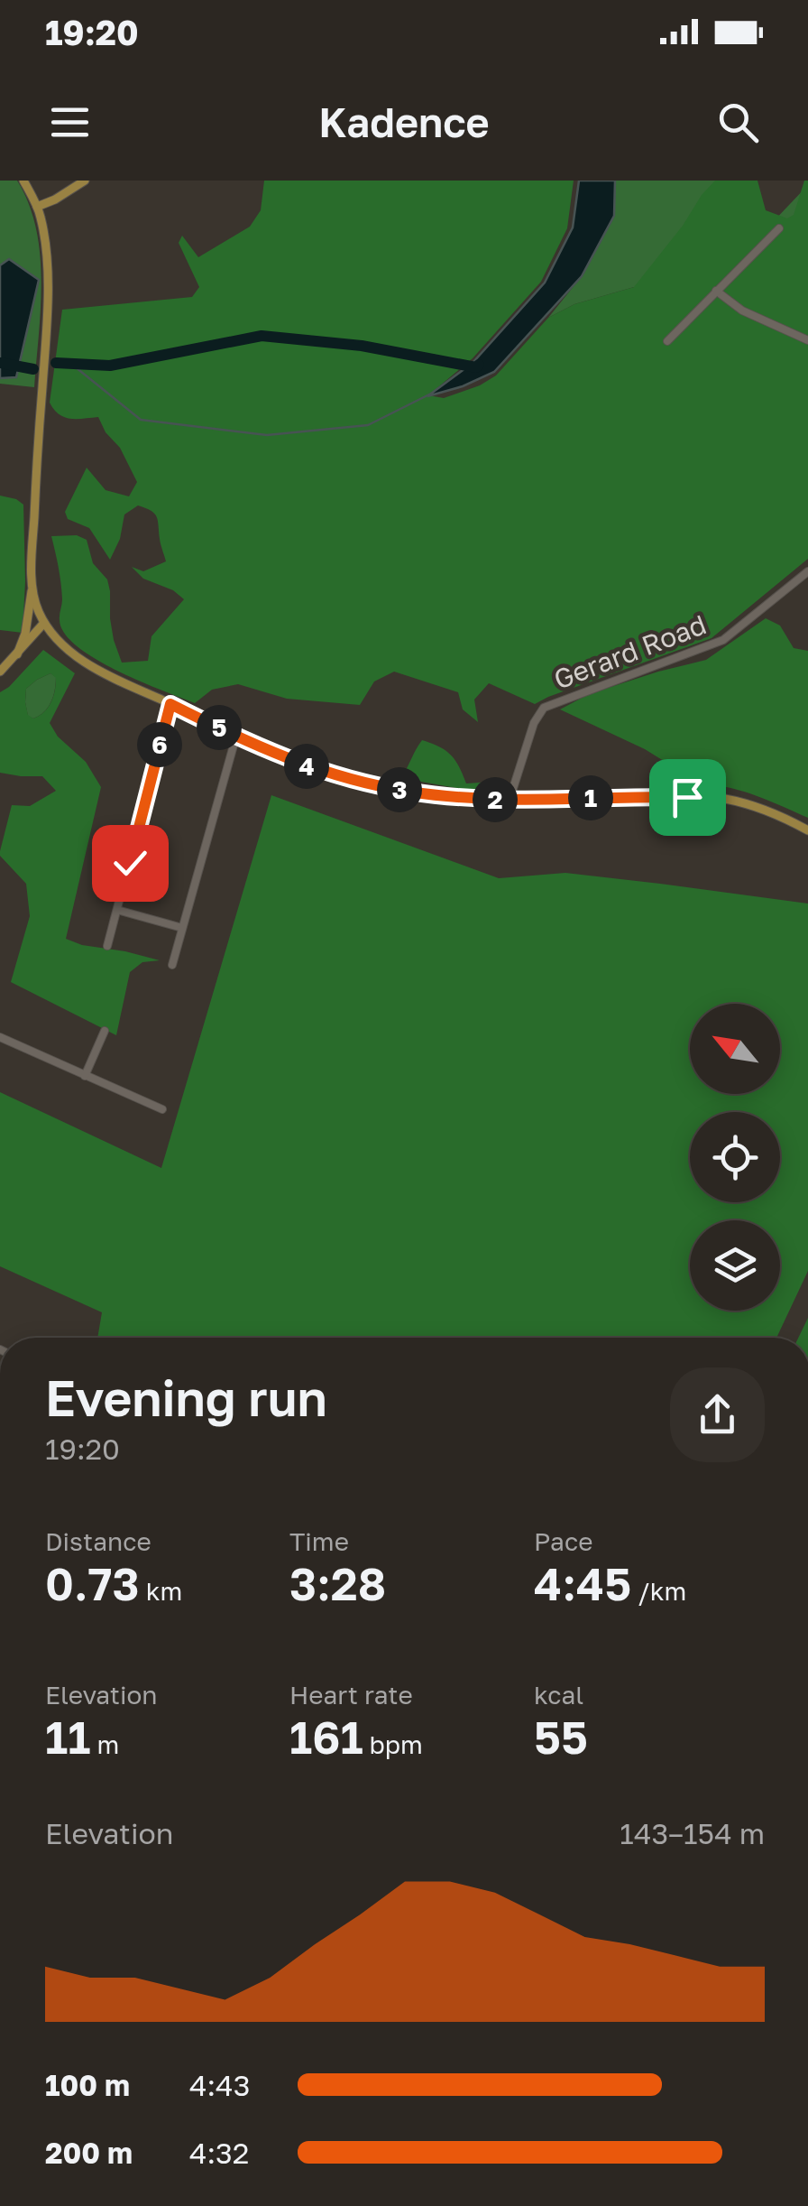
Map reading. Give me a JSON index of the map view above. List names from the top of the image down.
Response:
{
  "streets": {
    "street": ["Gerard Road"]
  },
  "north": "top left",
  "page": {
    "status": "19:20",
    "header": "Kadence",
    "pins": [
      "5",
      "6",
      "4",
      "3",
      "1",
      "2"
    ],
    "heading": ["Evening run", "19:20"],
    "stats": [
      ["Distance", "0.73 km"],
      ["Time", "3:28"],
      ["Pace", "4:45 /km"],
      ["Elevation", "11 m"],
      ["Heart rate", "161 bpm"],
      ["kcal", "55"]
    ],
    "chart": ["Elevation", "143–154 m"],
    "list": [
      {
        "name": "100 m",
        "note": "4:43"
      },
      {
        "name": "200 m",
        "note": "4:32"
      }
    ]
  }
}
